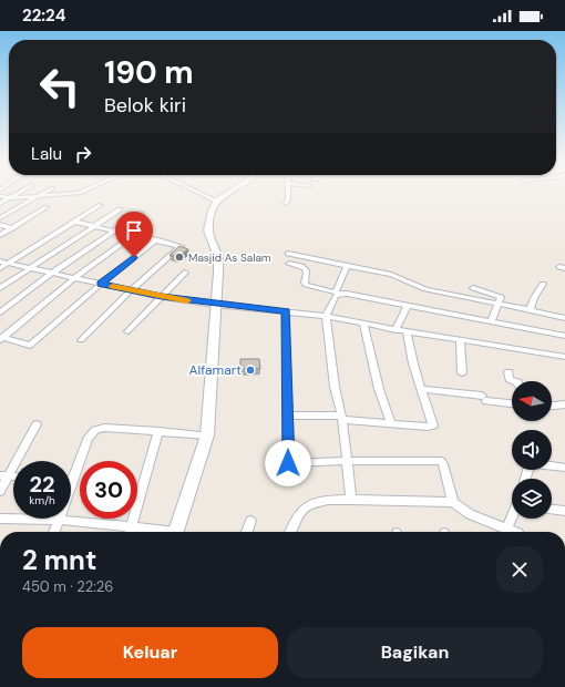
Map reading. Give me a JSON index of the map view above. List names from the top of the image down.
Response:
{
  "places": ["Masjid As Salam", "Alfamart"],
  "north": "left",
  "page": {
    "status": "22:24",
    "turn": ["190 m", "Belok kiri"],
    "then": "Lalu",
    "speed": "22 km/h",
    "limit": "30",
    "heading": ["2 mnt", "450 m · 22:26"],
    "buttons": ["Keluar", "Bagikan"]
  }
}
